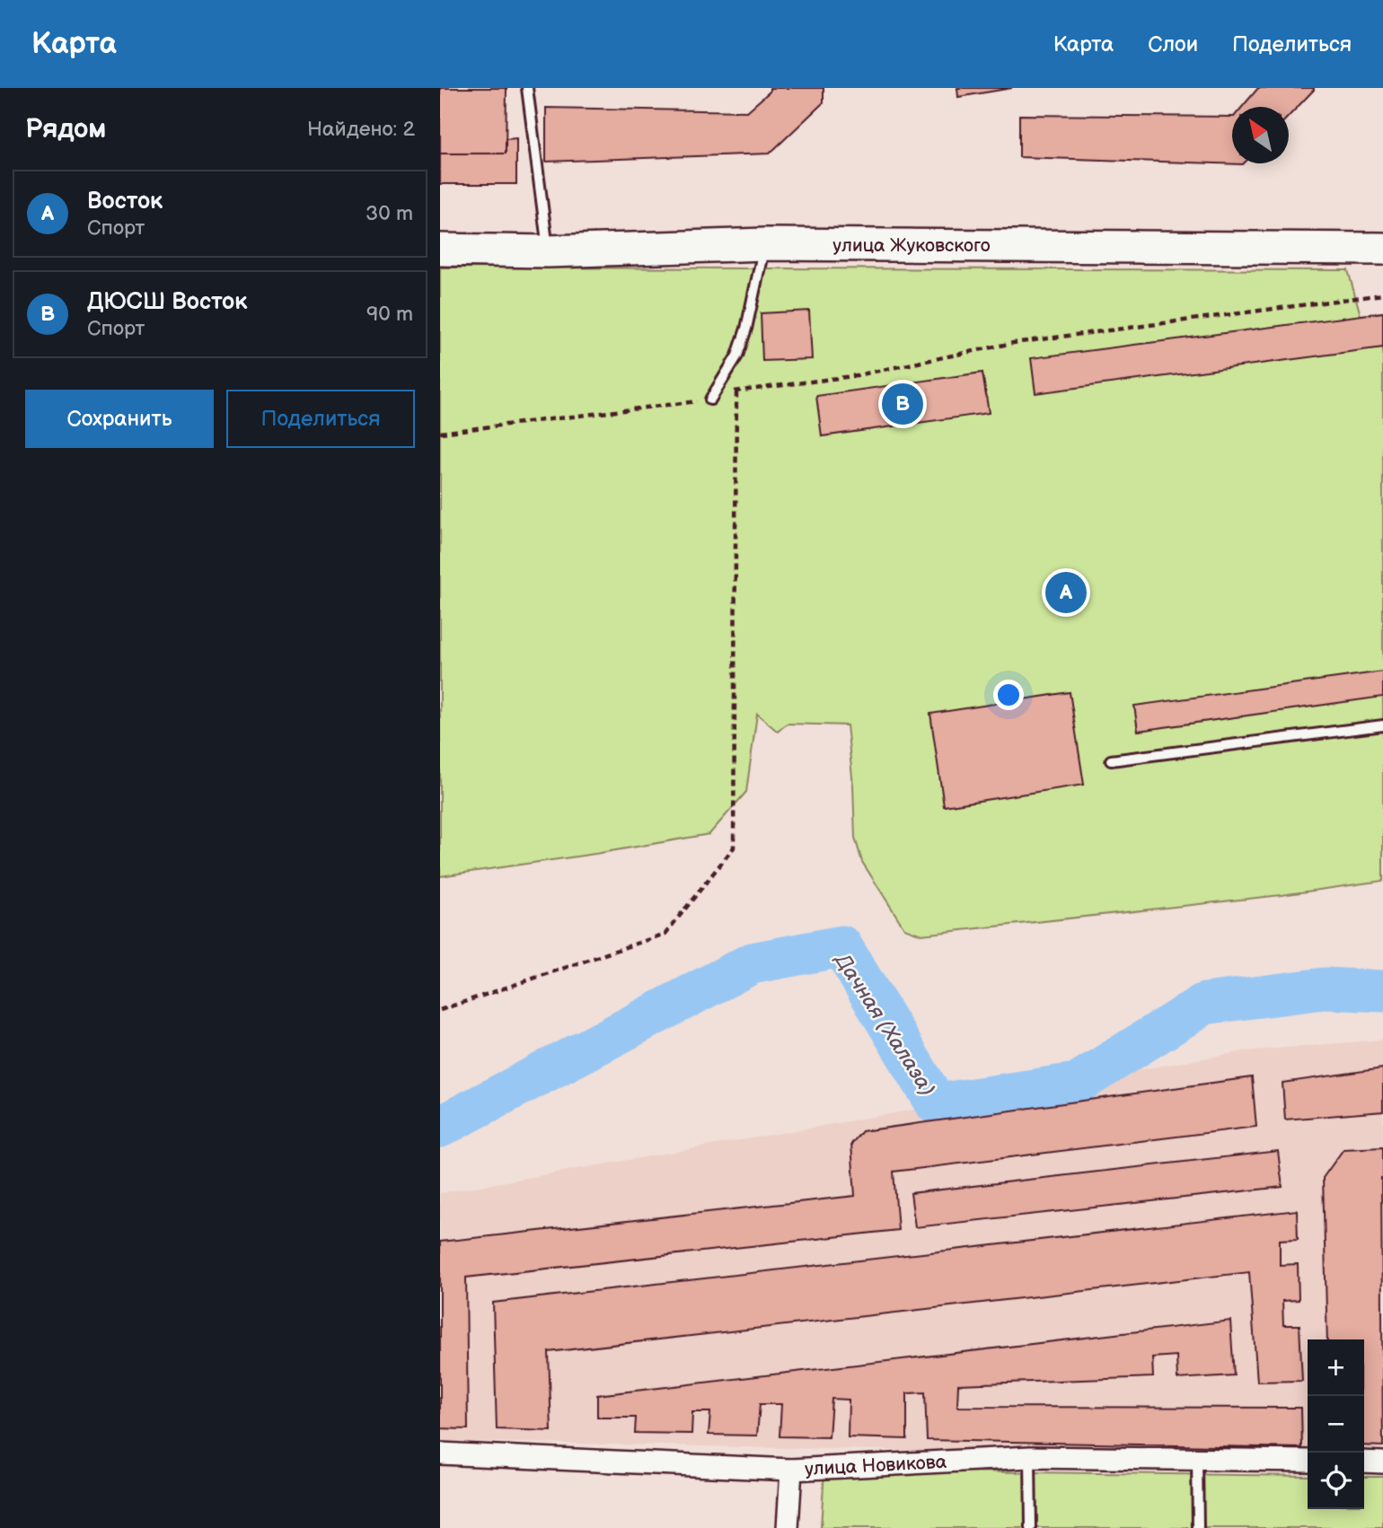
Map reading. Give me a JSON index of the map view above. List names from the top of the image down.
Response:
{
  "streets": {
    "main road": ["улица Жуковского"],
    "street": ["улица Новикова"]
  },
  "water": ["Дачная (Халаза)"],
  "north": "top left",
  "page": {
    "header": "Карта",
    "nav": ["Карта", "Слои", "Поделиться"],
    "heading": ["Рядом", "Найдено: 2"],
    "list": [
      {
        "mark": "A",
        "name": "Восток",
        "note": "Спорт",
        "value": "30 m"
      },
      {
        "mark": "B",
        "name": "ДЮСШ Восток",
        "note": "Спорт",
        "value": "90 m"
      }
    ],
    "buttons": ["Сохранить", "Поделиться"],
    "pins": ["B", "A"],
    "map_buttons": ["+", "−"]
  }
}
